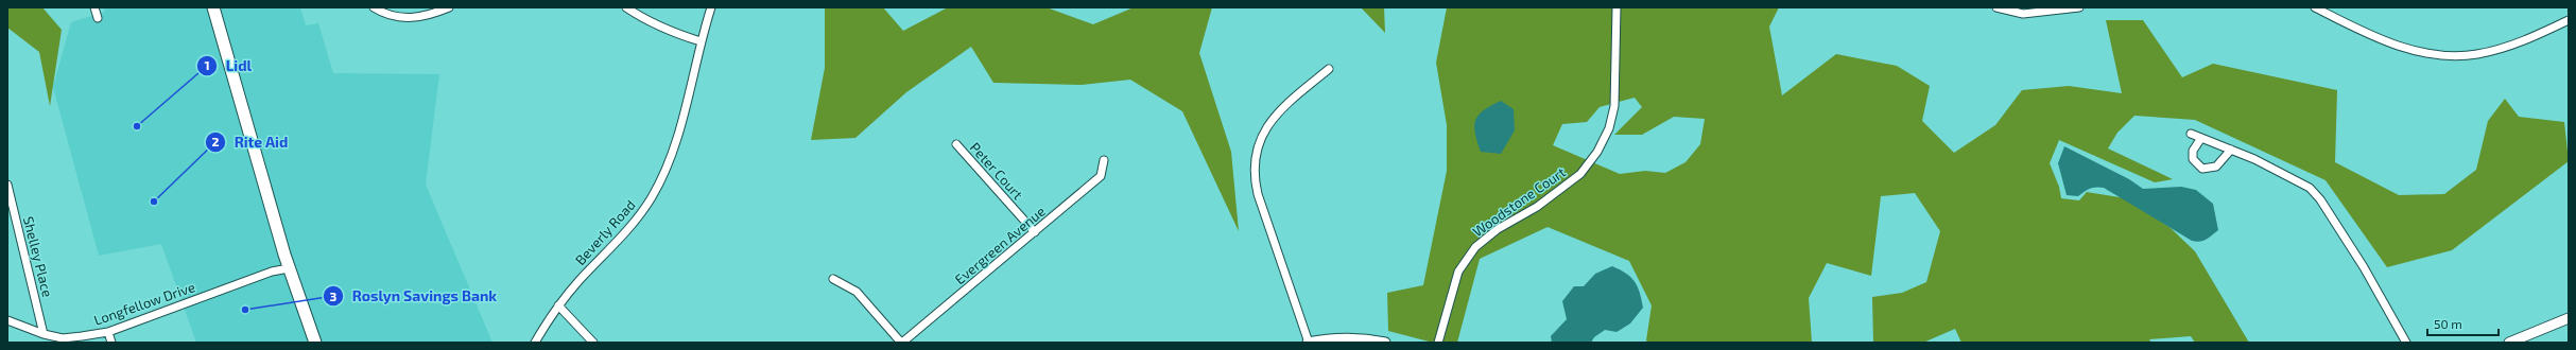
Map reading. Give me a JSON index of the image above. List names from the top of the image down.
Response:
{
  "streets": {
    "street": [
      "Peter Court",
      "Woodstone Court",
      "Beverly Road",
      "Evergreen Avenue",
      "Shelley Place",
      "Longfellow Drive"
    ]
  },
  "crossings": [
    ["Peter Court", "Evergreen Avenue"],
    ["Shelley Place", "Longfellow Drive"]
  ],
  "places": ["Lidl", "Rite Aid", "Roslyn Savings Bank"],
  "scale_bar": "50 m"
}
